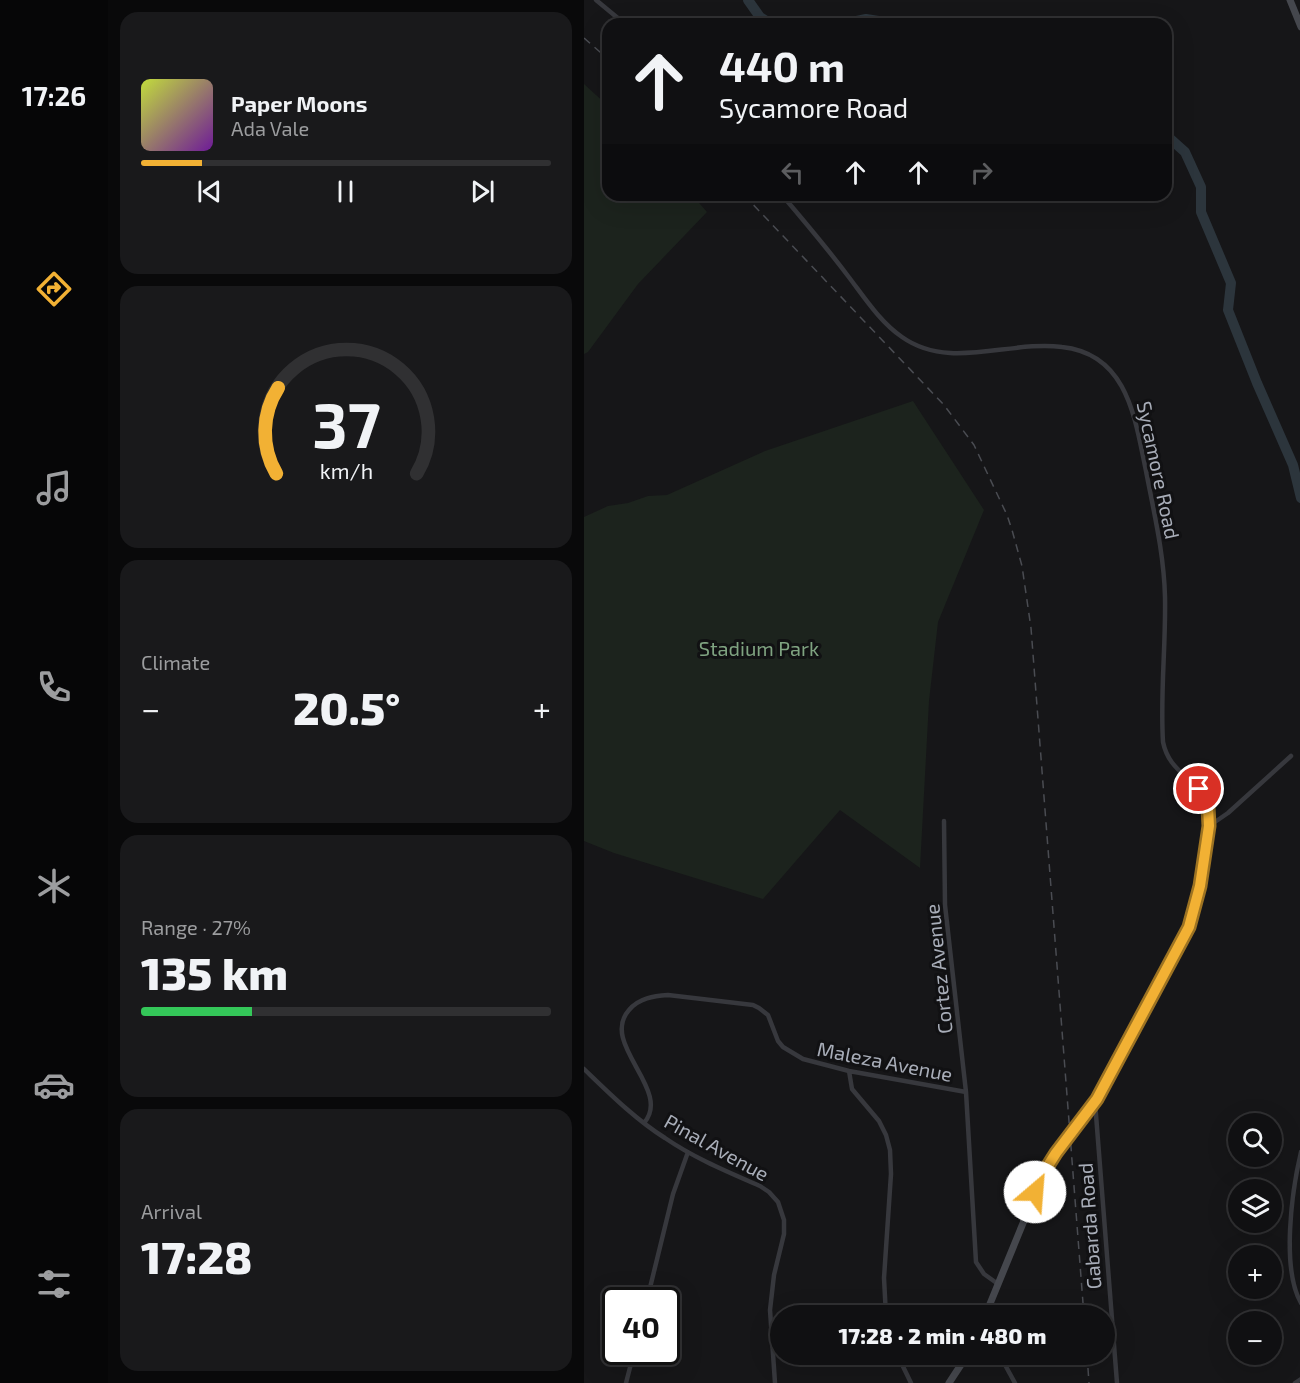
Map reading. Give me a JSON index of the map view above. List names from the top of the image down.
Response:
{
  "streets": {
    "street": [
      "Sycamore Road",
      "Cortez Avenue",
      "Maleza Avenue",
      "Pinal Avenue",
      "Gabarda Road"
    ]
  },
  "crossings": [
    ["Cortez Avenue", "Maleza Avenue"],
    ["Maleza Avenue", "Pinal Avenue"]
  ],
  "parks": ["Stadium Park"],
  "page": {
    "tabs": "17:26",
    "turn": ["440 m", "Sycamore Road"],
    "song": ["Paper Moons", "Ada Vale"],
    "tile": [
      "Climate",
      ["Range · 27%", "135 km"],
      ["Arrival", "17:28"]
    ],
    "heat": ["−", "20.5°", "+"],
    "map_buttons": ["+", "−"],
    "limit": "40",
    "trip": "17:28 · 2 min · 480 m",
    "gauge": ["37", "km/h"]
  }
}
